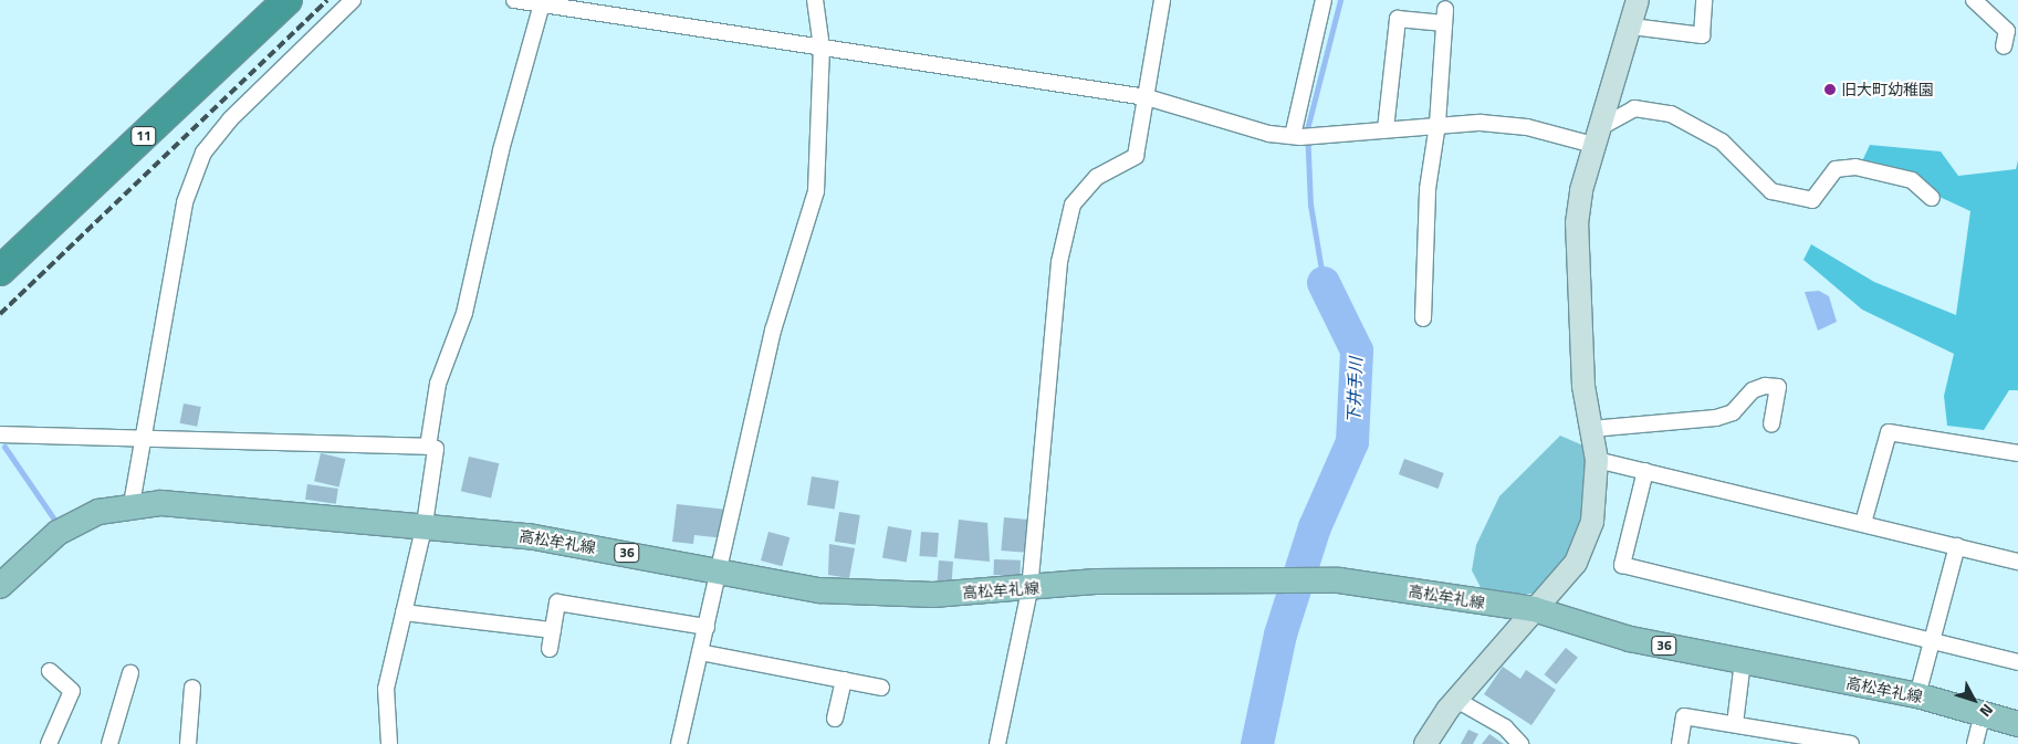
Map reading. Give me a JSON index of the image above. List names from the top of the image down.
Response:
{
  "streets": {
    "highway": ["11"],
    "main road": ["高松牟礼線", "36"]
  },
  "water": ["下井手川"],
  "places": ["旧大町幼稚園"],
  "north": "bottom right"
}
